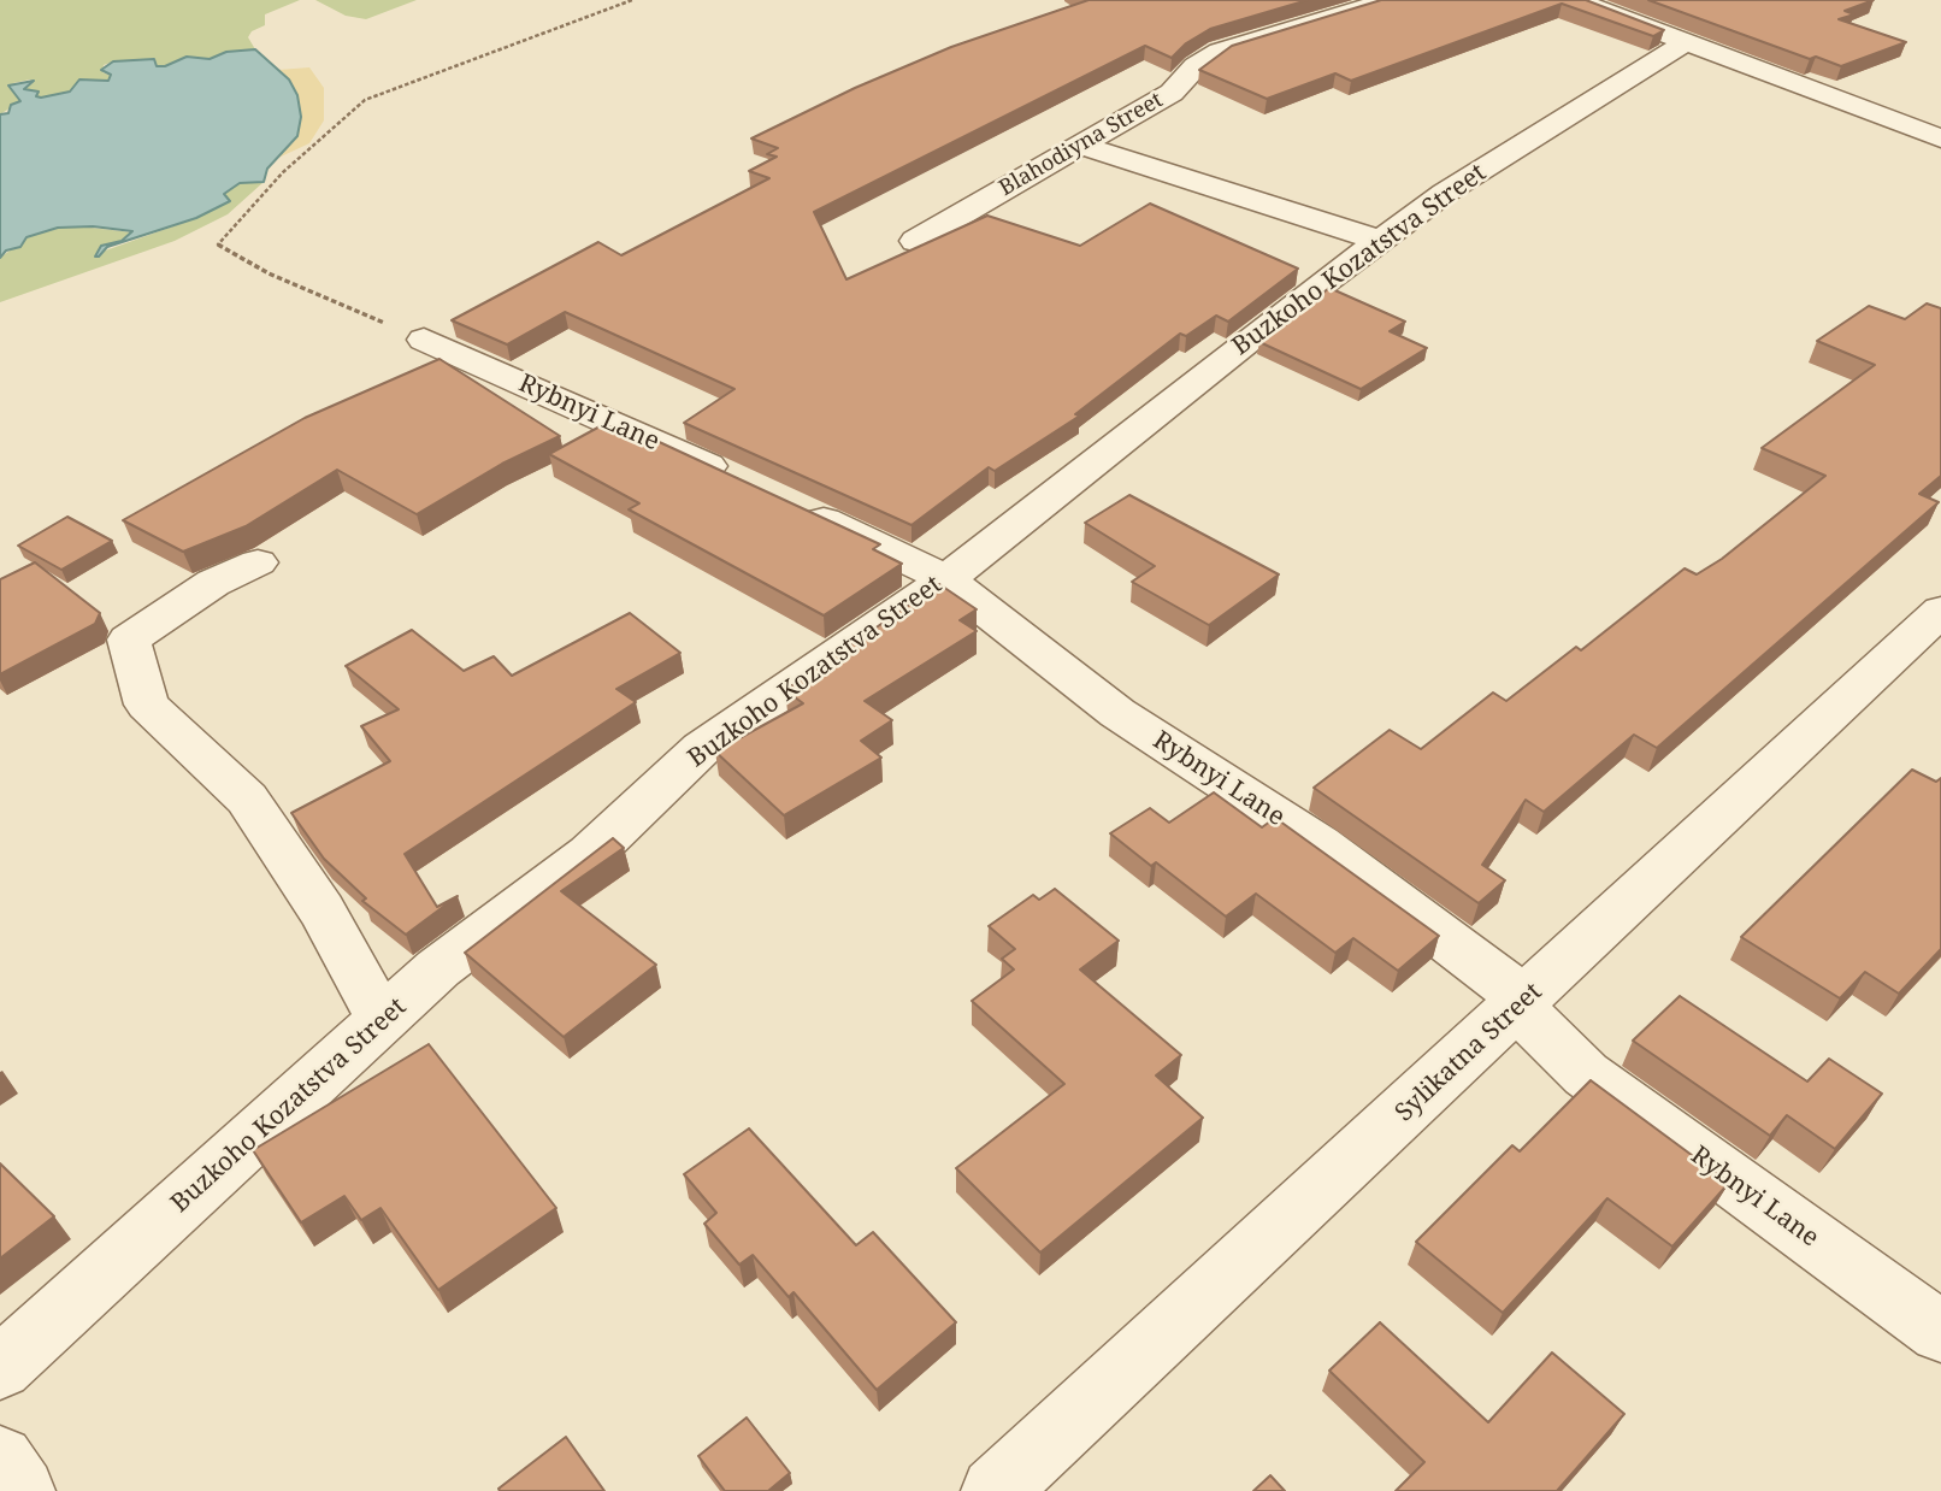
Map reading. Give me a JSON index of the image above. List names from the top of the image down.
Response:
{
  "streets": {
    "street": [
      "Blahodiyna Street",
      "Buzkoho Kozatstva Street",
      "Rybnyi Lane",
      "Sylikatna Street"
    ]
  },
  "crossings": [
    ["Buzkoho Kozatstva Street", "Rybnyi Lane"],
    ["Rybnyi Lane", "Sylikatna Street"]
  ]
}
